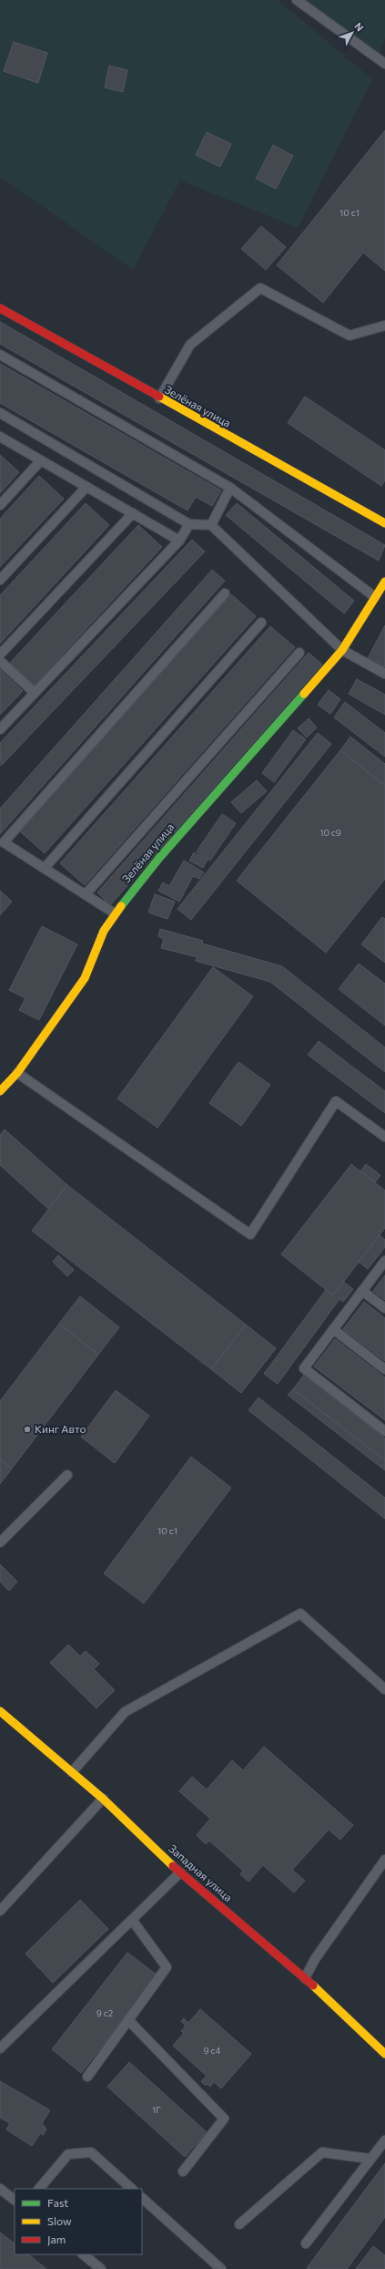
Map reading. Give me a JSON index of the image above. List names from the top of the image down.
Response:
{
  "streets": {
    "street": ["Зелёная улица", "Западная улица"]
  },
  "places": ["Кинг Авто"],
  "house_numbers": [
    "10 с1",
    "10 с9",
    "10 с1",
    "9 с2",
    "9 с4",
    "1Г"
  ],
  "legend": ["Fast", "Slow", "Jam"],
  "north": "top right"
}
